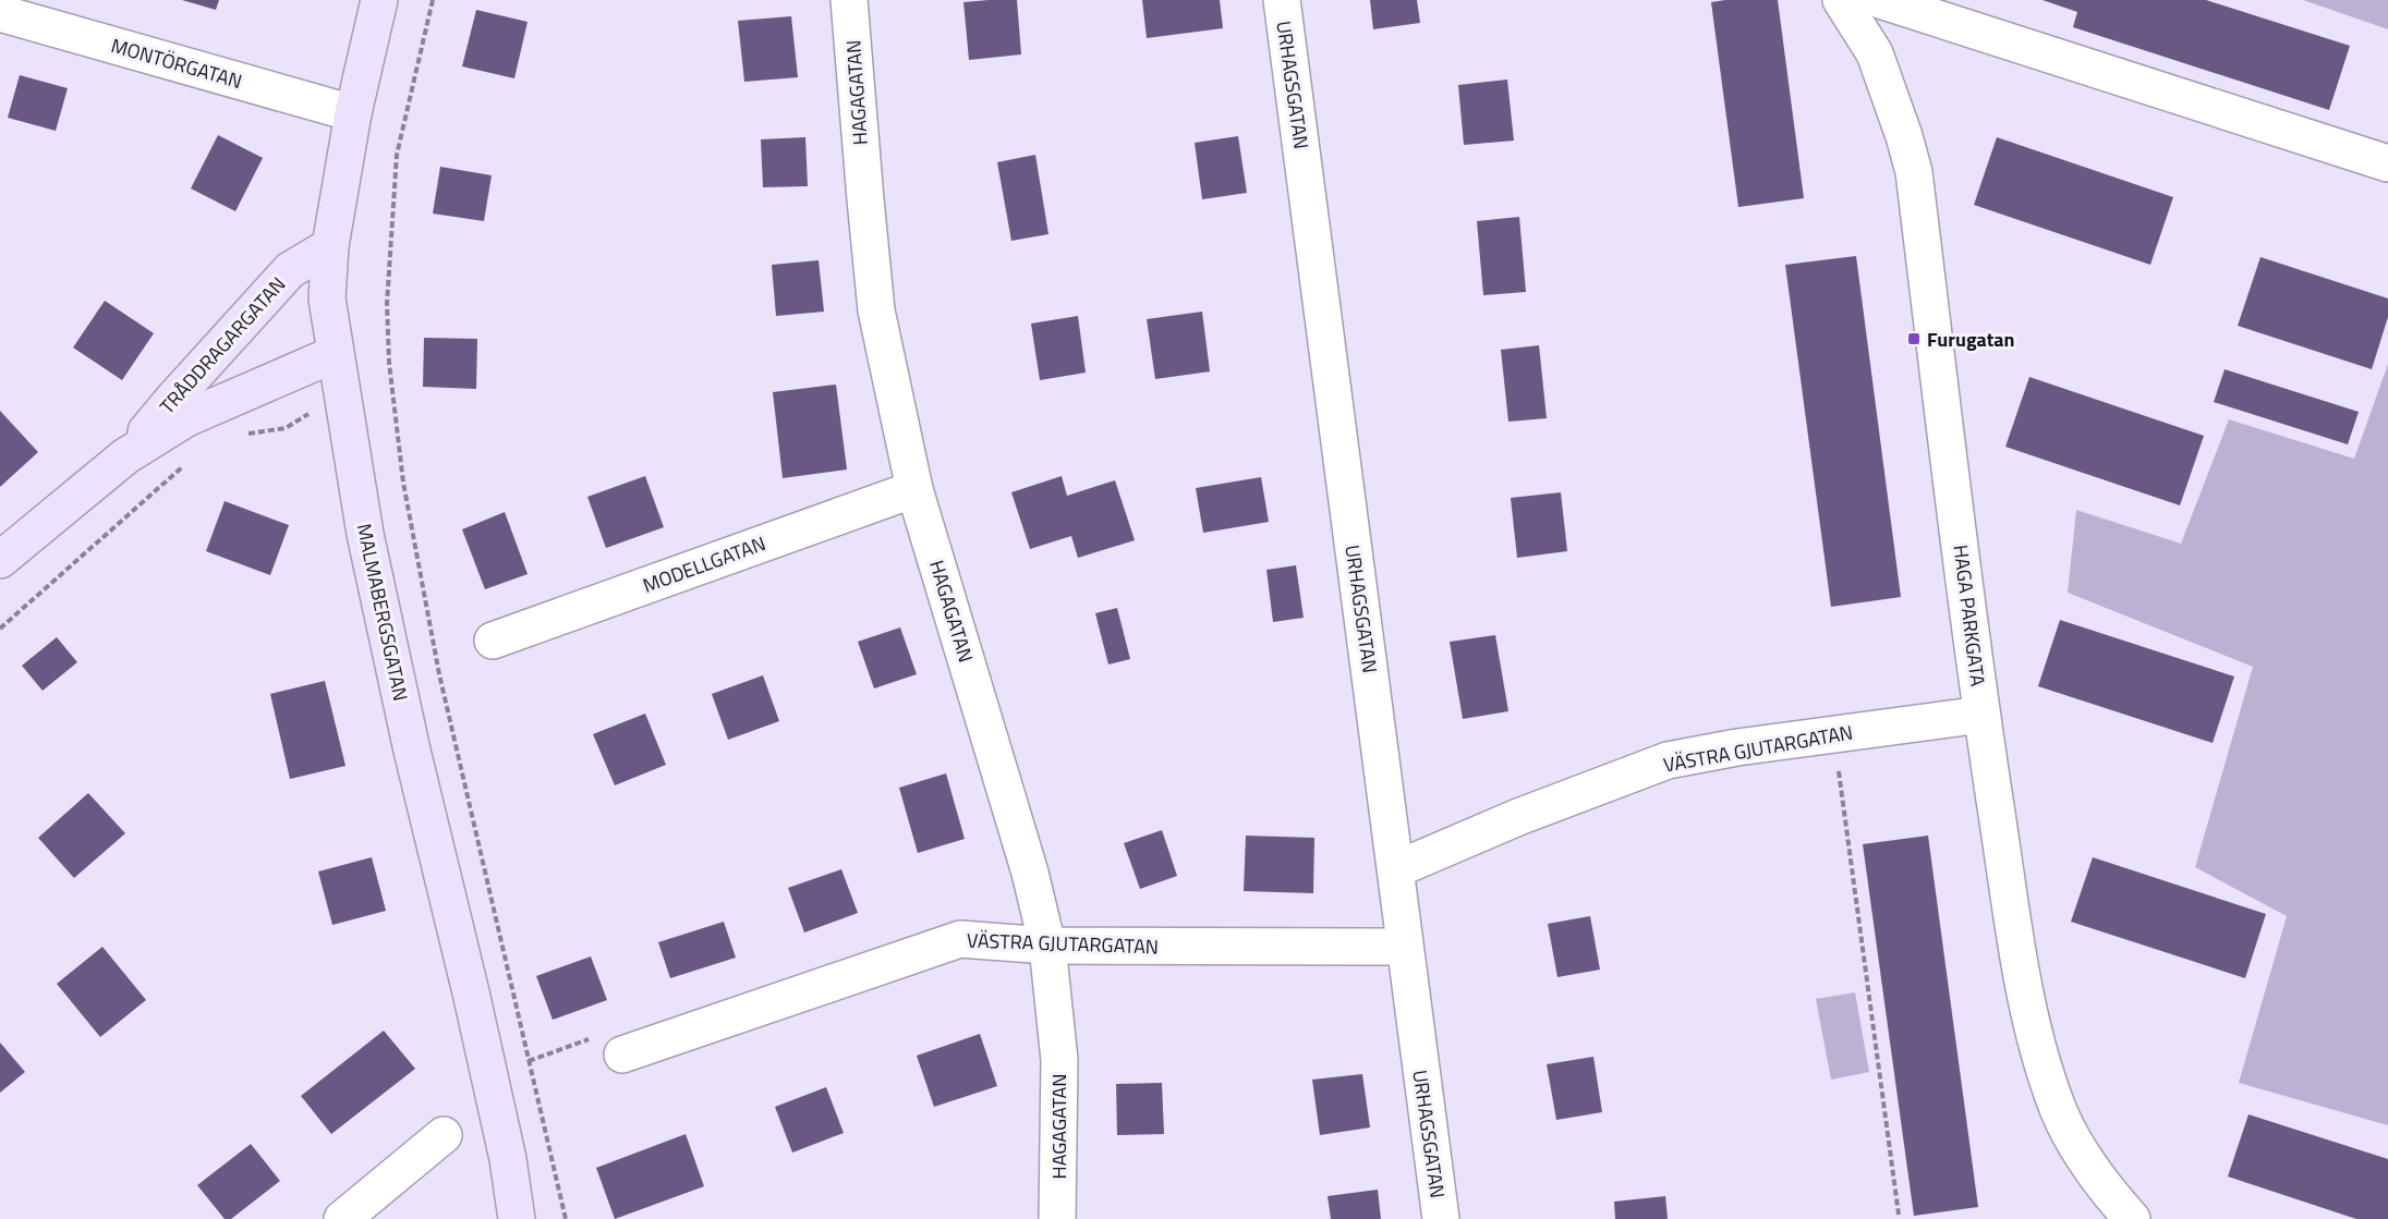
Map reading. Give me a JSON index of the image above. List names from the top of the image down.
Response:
{
  "streets": {
    "main road": ["TRÅDDRAGARGATAN", "MALMABERGSGATAN"],
    "street": [
      "MONTÖRGATAN",
      "URHAGSGATAN",
      "HAGAGATAN",
      "MODELLGATAN",
      "HAGA PARKGATA",
      "VÄSTRA GJUTARGATAN"
    ]
  },
  "crossings": [
    ["MONTÖRGATAN", "MALMABERGSGATAN"],
    ["URHAGSGATAN", "VÄSTRA GJUTARGATAN"],
    ["HAGAGATAN", "MODELLGATAN"],
    ["HAGAGATAN", "VÄSTRA GJUTARGATAN"],
    ["TRÅDDRAGARGATAN", "MALMABERGSGATAN"],
    ["HAGA PARKGATA", "VÄSTRA GJUTARGATAN"]
  ],
  "places": {
    "transit": ["Furugatan"]
  }
}
